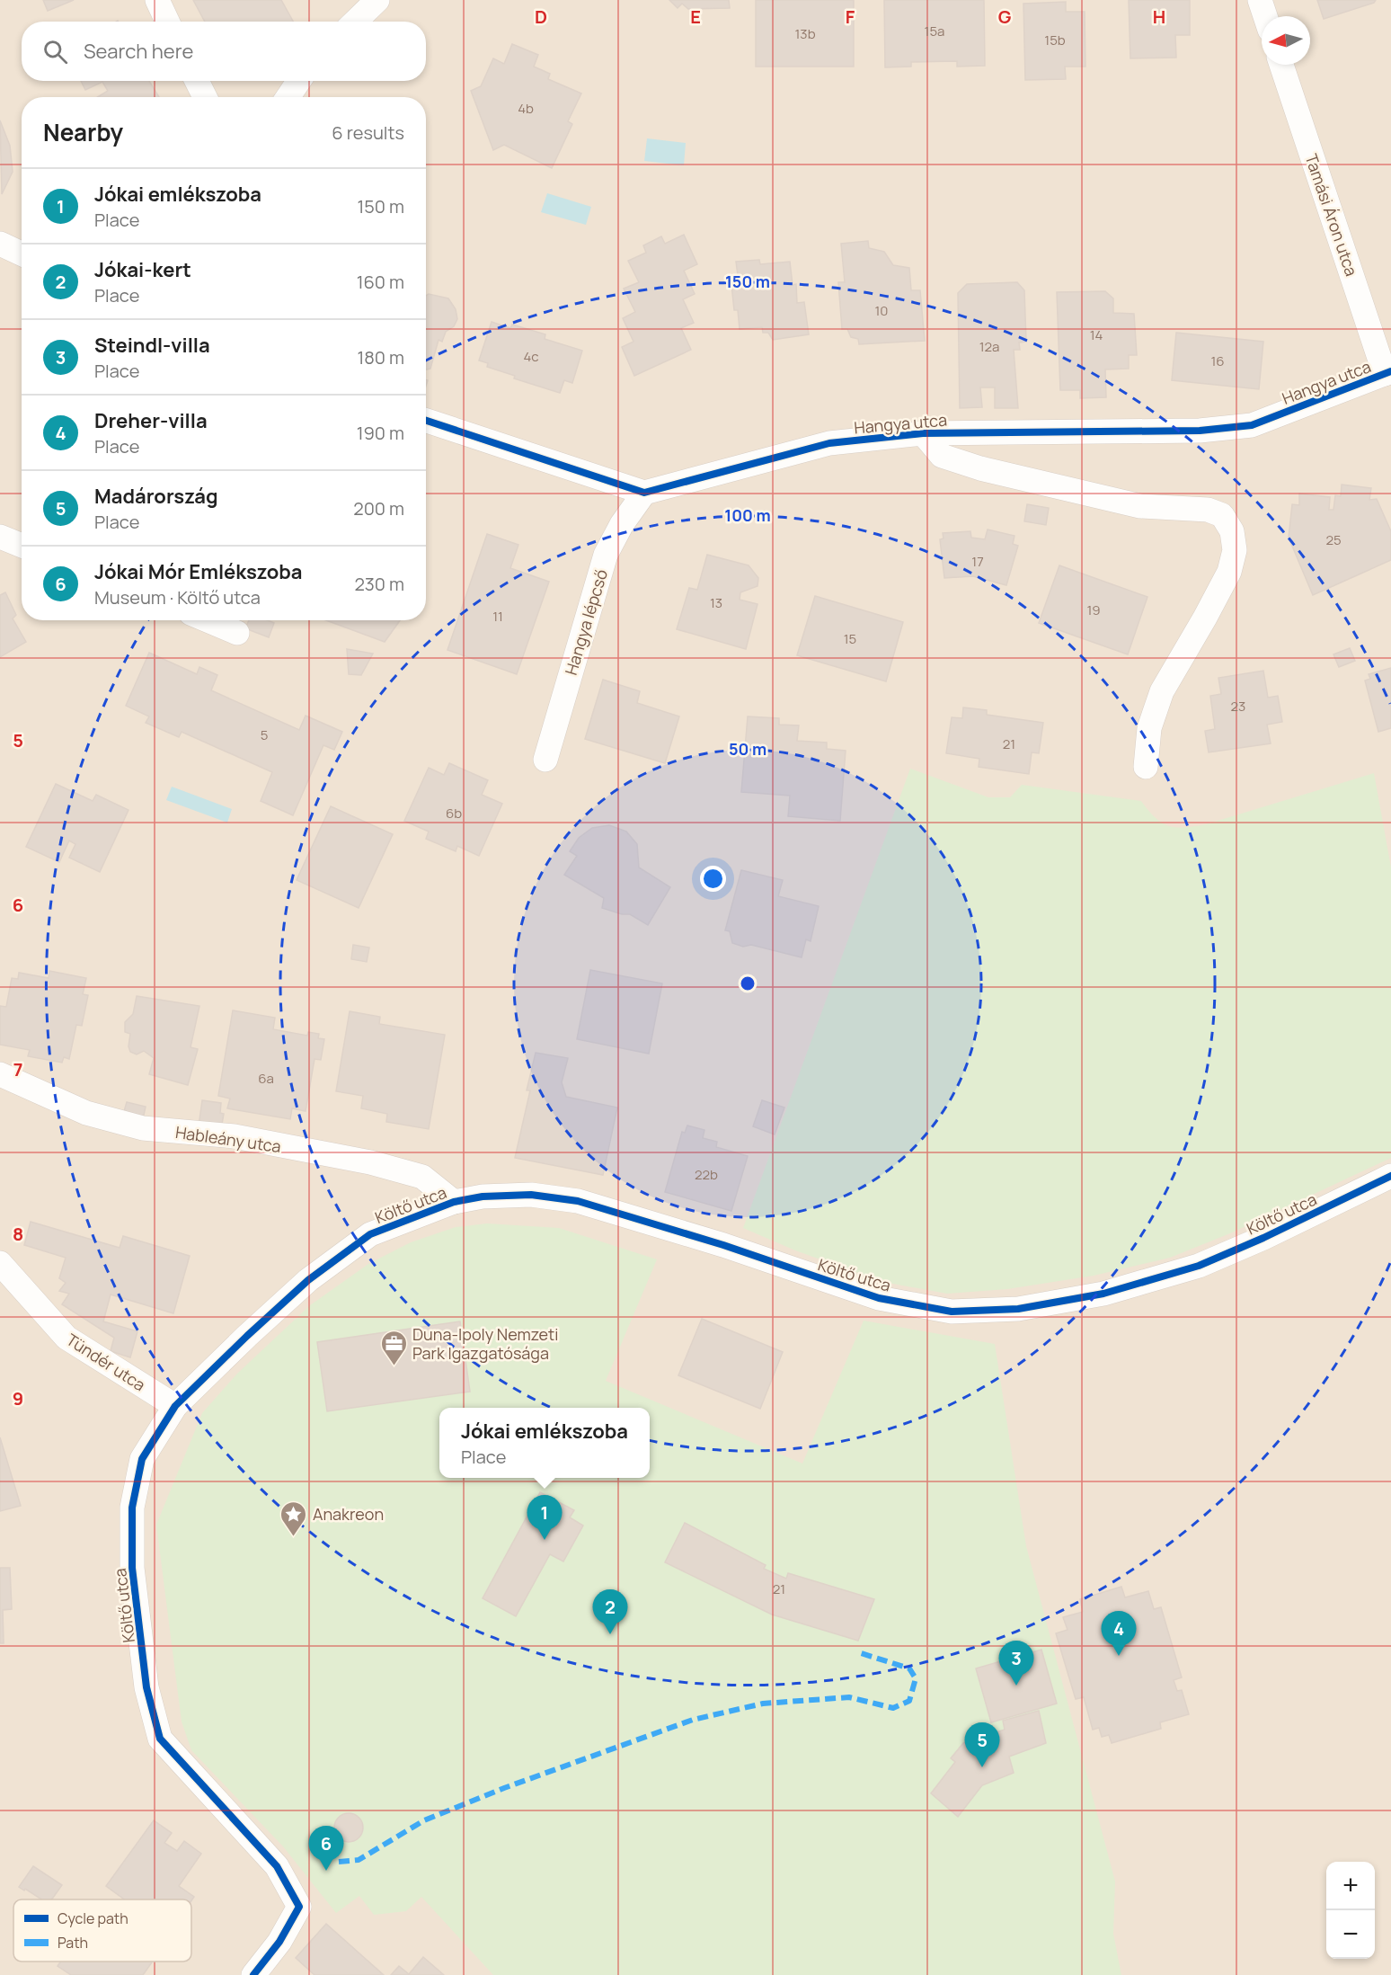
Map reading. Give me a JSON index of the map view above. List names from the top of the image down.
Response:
{
  "streets": {
    "street": [
      "Tamási Áron utca",
      "Hangya utca",
      "Hangya lépcső",
      "Hableány utca",
      "Költő utca",
      "Tündér utca"
    ]
  },
  "crossings": [
    ["Tamási Áron utca", "Hangya utca"],
    ["Hangya utca", "Hangya lépcső"],
    ["Hableány utca", "Költő utca"],
    ["Költő utca", "Tündér utca"]
  ],
  "places": {
    "office": ["Duna-Ipoly Nemzeti Park Igazgatósága"],
    "place": ["Anakreon"]
  },
  "house_numbers": [
    "15a",
    "13b",
    "15b",
    "4b",
    "10",
    "14",
    "12a",
    "4c",
    "16",
    "25",
    "17",
    "13",
    "19",
    "11",
    "15",
    "23",
    "5",
    "21",
    "6b",
    "6a",
    "22b",
    "21"
  ],
  "legend": ["Cycle path", "Path"],
  "north": "left",
  "page": {
    "search": "Search here",
    "heading": ["Nearby", "6 results"],
    "list": [
      {
        "mark": "1",
        "name": "Jókai emlékszoba",
        "note": "Place",
        "value": "150 m"
      },
      {
        "mark": "2",
        "name": "Jókai-kert",
        "note": "Place",
        "value": "160 m"
      },
      {
        "mark": "3",
        "name": "Steindl-villa",
        "note": "Place",
        "value": "180 m"
      },
      {
        "mark": "4",
        "name": "Dreher-villa",
        "note": "Place",
        "value": "190 m"
      },
      {
        "mark": "5",
        "name": "Madárország",
        "note": "Place",
        "value": "200 m"
      },
      {
        "mark": "6",
        "name": "Jókai Mór Emlékszoba",
        "note": "Museum · Költő utca",
        "value": "230 m"
      }
    ],
    "popup": ["Jókai emlékszoba", "Place"],
    "pins": [
      "1",
      "2",
      "4",
      "3",
      "5",
      "6"
    ],
    "map_buttons": ["+", "−"]
  },
  "grid": {
    "columns": [
      "D",
      "E",
      "F",
      "G",
      "H"
    ],
    "rows": [
      "5",
      "6",
      "7",
      "8",
      "9"
    ]
  },
  "rings": ["150 m", "100 m", "50 m"]
}
